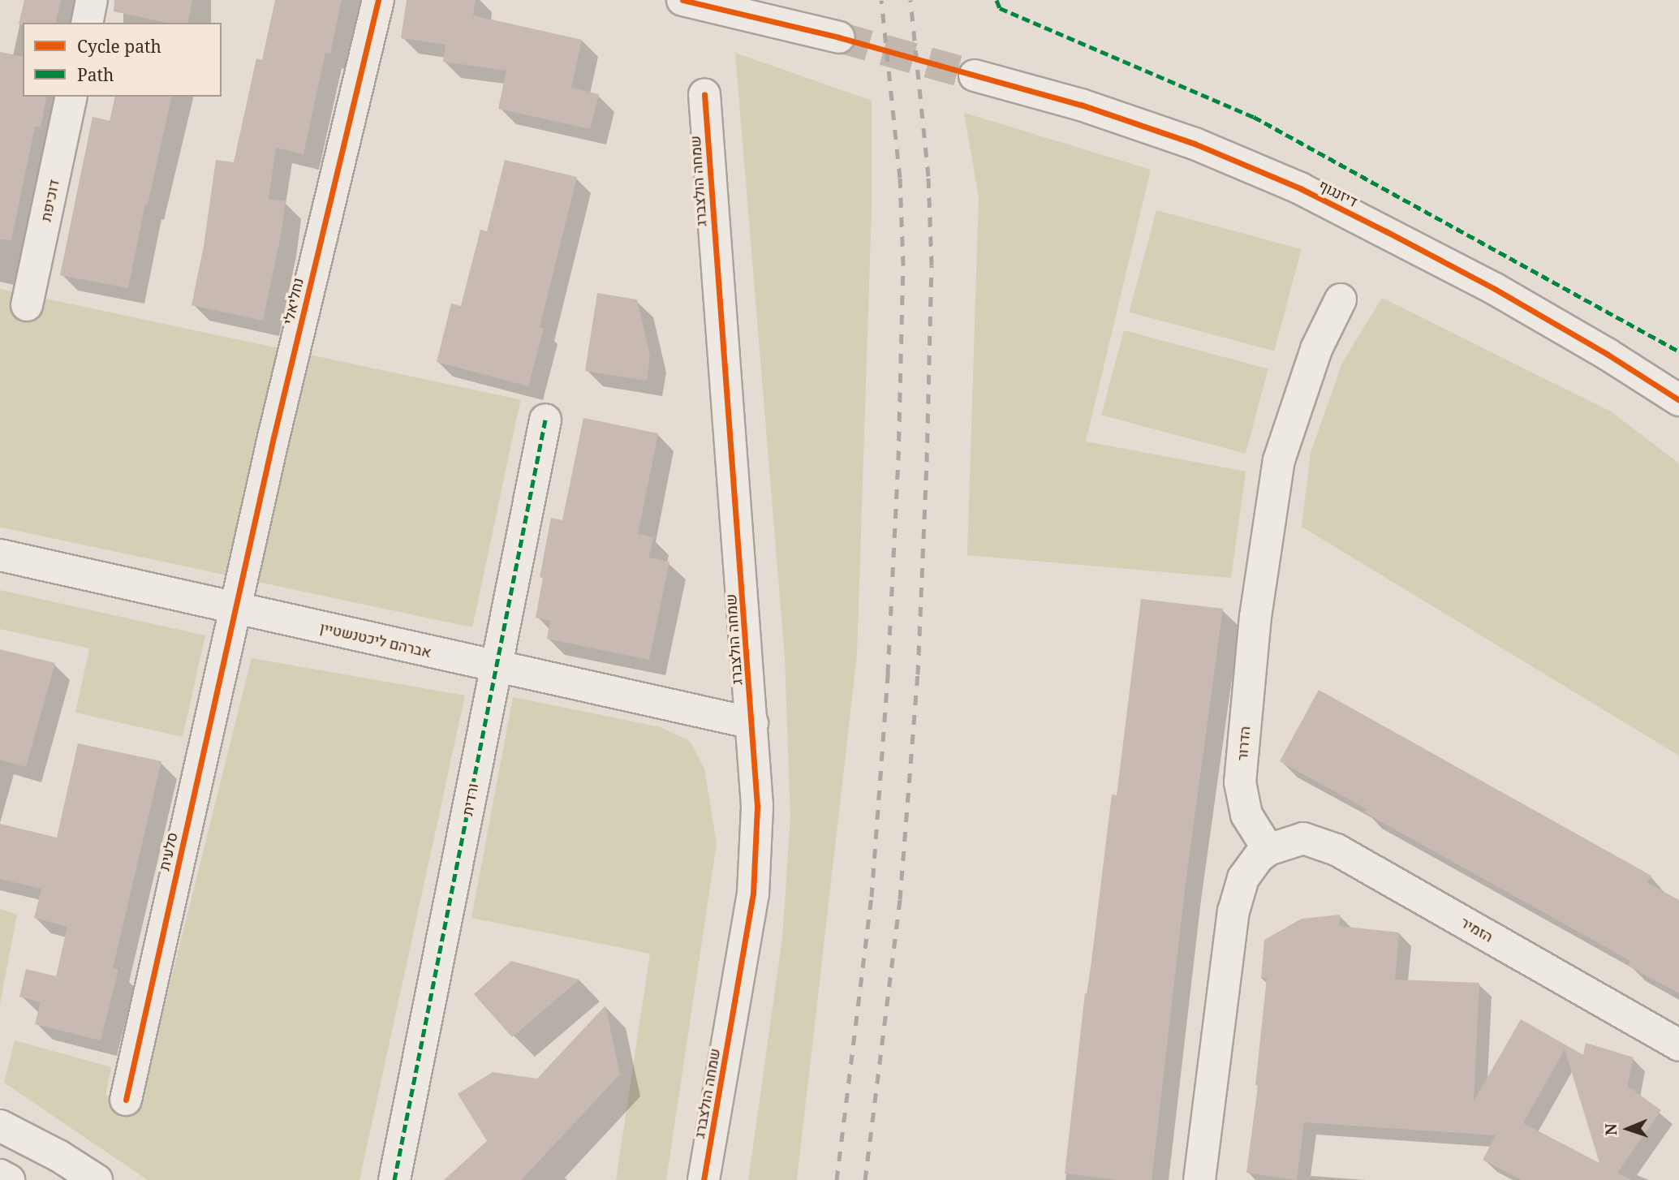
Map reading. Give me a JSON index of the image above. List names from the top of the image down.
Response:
{
  "streets": {
    "street": [
      "שמחה הולצברג",
      "דיזנגוף",
      "דוכיפת",
      "נחליאלי",
      "אברהם ליכטנשטיין",
      "הדרור",
      "ורדית",
      "סלעית",
      "הזמיר"
    ]
  },
  "crossings": [
    ["שמחה הולצברג", "אברהם ליכטנשטיין"],
    ["נחליאלי", "אברהם ליכטנשטיין"],
    ["נחליאלי", "סלעית"],
    ["אברהם ליכטנשטיין", "ורדית"],
    ["אברהם ליכטנשטיין", "סלעית"],
    ["הדרור", "הזמיר"]
  ],
  "legend": ["Cycle path", "Path"],
  "north": "left"
}
